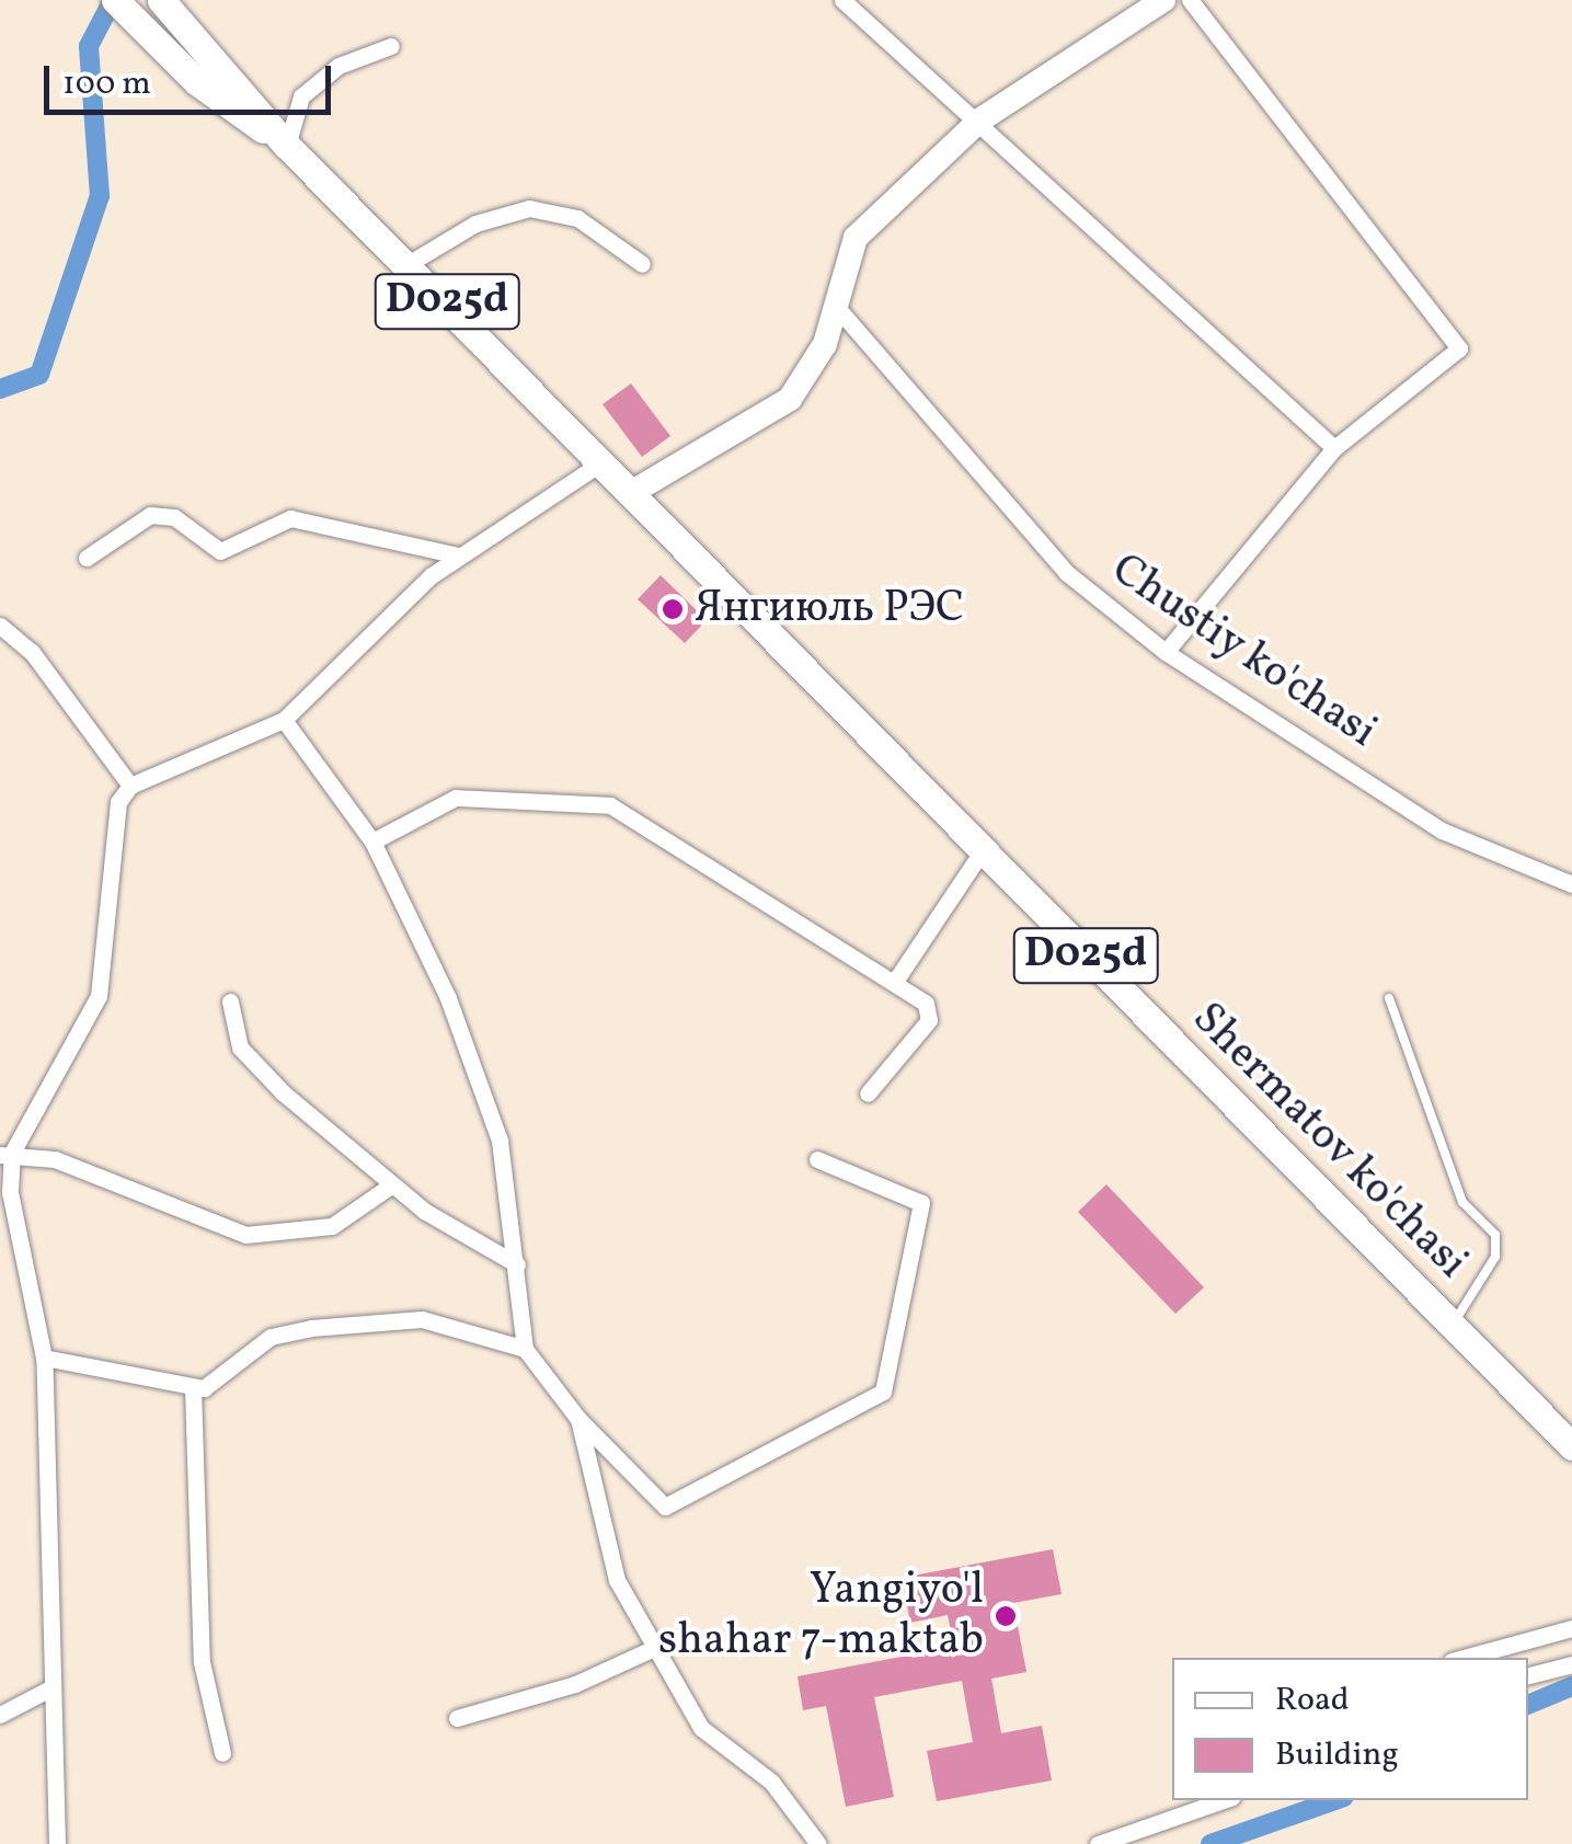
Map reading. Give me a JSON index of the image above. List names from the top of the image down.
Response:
{
  "streets": {
    "main road": ["D025d", "Shermatov ko'chasi"],
    "street": ["Chustiy ko'chasi"]
  },
  "places": ["Янгиюль РЭС", "Yangiyo'l shahar 7-maktab"],
  "legend": ["Road", "Building"],
  "scale_bar": "100 m"
}
